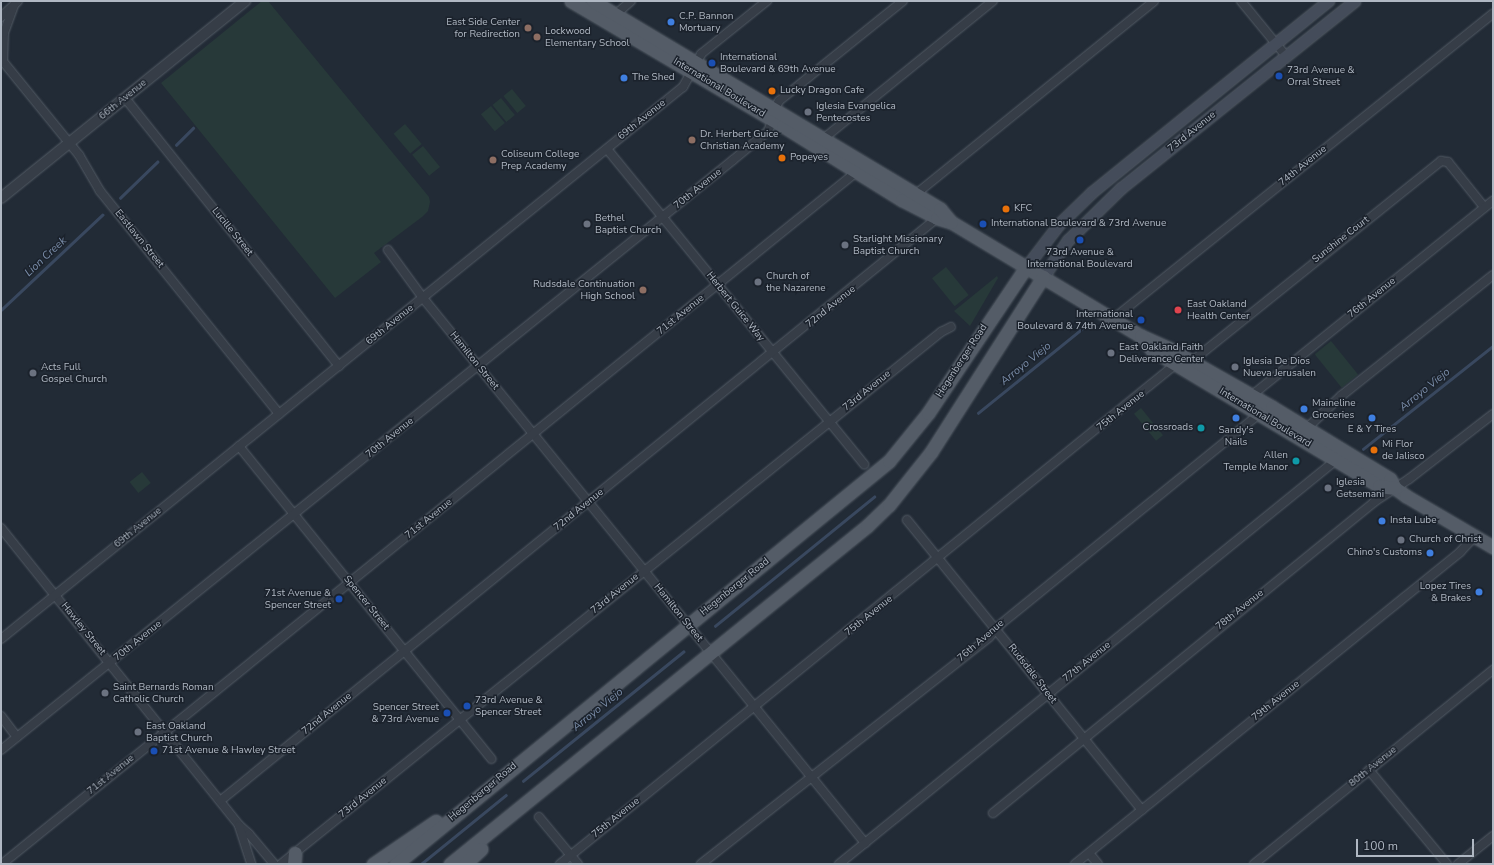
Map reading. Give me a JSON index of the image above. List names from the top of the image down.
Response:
{
  "streets": {
    "main road": ["International Boulevard", "73rd Avenue", "Hegenberger Road"],
    "street": [
      "66th Avenue",
      "69th Avenue",
      "74th Avenue",
      "70th Avenue",
      "Lucille Street",
      "Eastlawn Street",
      "Sunshine Court",
      "76th Avenue",
      "Herbert Guice Way",
      "72nd Avenue",
      "71st Avenue",
      "Hamilton Street",
      "75th Avenue",
      "Spencer Street",
      "78th Avenue",
      "Hawley Street",
      "77th Avenue",
      "Rudsdale Street",
      "79th Avenue",
      "80th Avenue"
    ]
  },
  "crossings": [
    ["International Boulevard", "69th Avenue"],
    ["International Boulevard", "73rd Avenue"],
    ["International Boulevard", "74th Avenue"],
    ["International Boulevard", "70th Avenue"],
    ["International Boulevard", "Sunshine Court"],
    ["International Boulevard", "76th Avenue"],
    ["International Boulevard", "72nd Avenue"],
    ["International Boulevard", "71st Avenue"],
    ["International Boulevard", "Hegenberger Road"],
    ["International Boulevard", "75th Avenue"],
    ["International Boulevard", "78th Avenue"],
    ["International Boulevard", "77th Avenue"],
    ["International Boulevard", "79th Avenue"],
    ["66th Avenue", "Lucille Street"],
    ["66th Avenue", "Eastlawn Street"],
    ["69th Avenue", "Lucille Street"],
    ["69th Avenue", "Eastlawn Street"],
    ["69th Avenue", "Herbert Guice Way"],
    ["69th Avenue", "Hamilton Street"],
    ["69th Avenue", "Spencer Street"],
    ["69th Avenue", "Hawley Street"],
    ["73rd Avenue", "Herbert Guice Way"],
    ["73rd Avenue", "Hamilton Street"],
    ["73rd Avenue", "Hegenberger Road"],
    ["73rd Avenue", "Spencer Street"],
    ["70th Avenue", "Herbert Guice Way"],
    ["70th Avenue", "Hamilton Street"],
    ["70th Avenue", "Spencer Street"],
    ["70th Avenue", "Hawley Street"],
    ["Sunshine Court", "76th Avenue"],
    ["76th Avenue", "Hamilton Street"],
    ["76th Avenue", "Rudsdale Street"],
    ["Herbert Guice Way", "72nd Avenue"],
    ["Herbert Guice Way", "71st Avenue"],
    ["72nd Avenue", "Hamilton Street"],
    ["72nd Avenue", "Spencer Street"],
    ["72nd Avenue", "Hawley Street"],
    ["71st Avenue", "Hamilton Street"],
    ["71st Avenue", "Spencer Street"],
    ["71st Avenue", "Hawley Street"],
    ["Hamilton Street", "Hegenberger Road"],
    ["Hamilton Street", "75th Avenue"],
    ["Hamilton Street", "77th Avenue"],
    ["75th Avenue", "Rudsdale Street"],
    ["78th Avenue", "Rudsdale Street"],
    ["77th Avenue", "Rudsdale Street"],
    ["Rudsdale Street", "79th Avenue"]
  ],
  "water": ["Lion Creek", "Arroyo Viejo"],
  "places": [
    "C.P. Bannon Mortuary",
    "East Side Center for Redirection",
    "Lockwood Elementary School",
    "International Boulevard & 69th Avenue",
    "73rd Avenue & Orral Street",
    "The Shed",
    "Lucky Dragon Cafe",
    "Iglesia Evangelica Pentecostes",
    "Dr. Herbert Guice Christian Academy",
    "Popeyes",
    "Coliseum College Prep Academy",
    "KFC",
    "Bethel Baptist Church",
    "International Boulevard & 73rd Avenue",
    "73rd Avenue & International Boulevard",
    "Starlight Missionary Baptist Church",
    "Church of the Nazarene",
    "Rudsdale Continuation High School",
    "East Oakland Health Center",
    "International Boulevard & 74th Avenue",
    "East Oakland Faith Deliverance Center",
    "Iglesia De Dios Nueva Jerusalen",
    "Acts Full Gospel Church",
    "Maineline Groceries",
    "Sandy's Nails",
    "E & Y Tires",
    "Crossroads",
    "Mi Flor de Jalisco",
    "Allen Temple Manor",
    "Iglesia Getsemani",
    "Insta Lube",
    "Church of Christ",
    "Chino's Customs",
    "Lopez Tires & Brakes",
    "71st Avenue & Spencer Street",
    "Saint Bernards Roman Catholic Church",
    "73rd Avenue & Spencer Street",
    "Spencer Street & 73rd Avenue",
    "East Oakland Baptist Church",
    "71st Avenue & Hawley Street"
  ],
  "scale_bar": "100 m"
}
